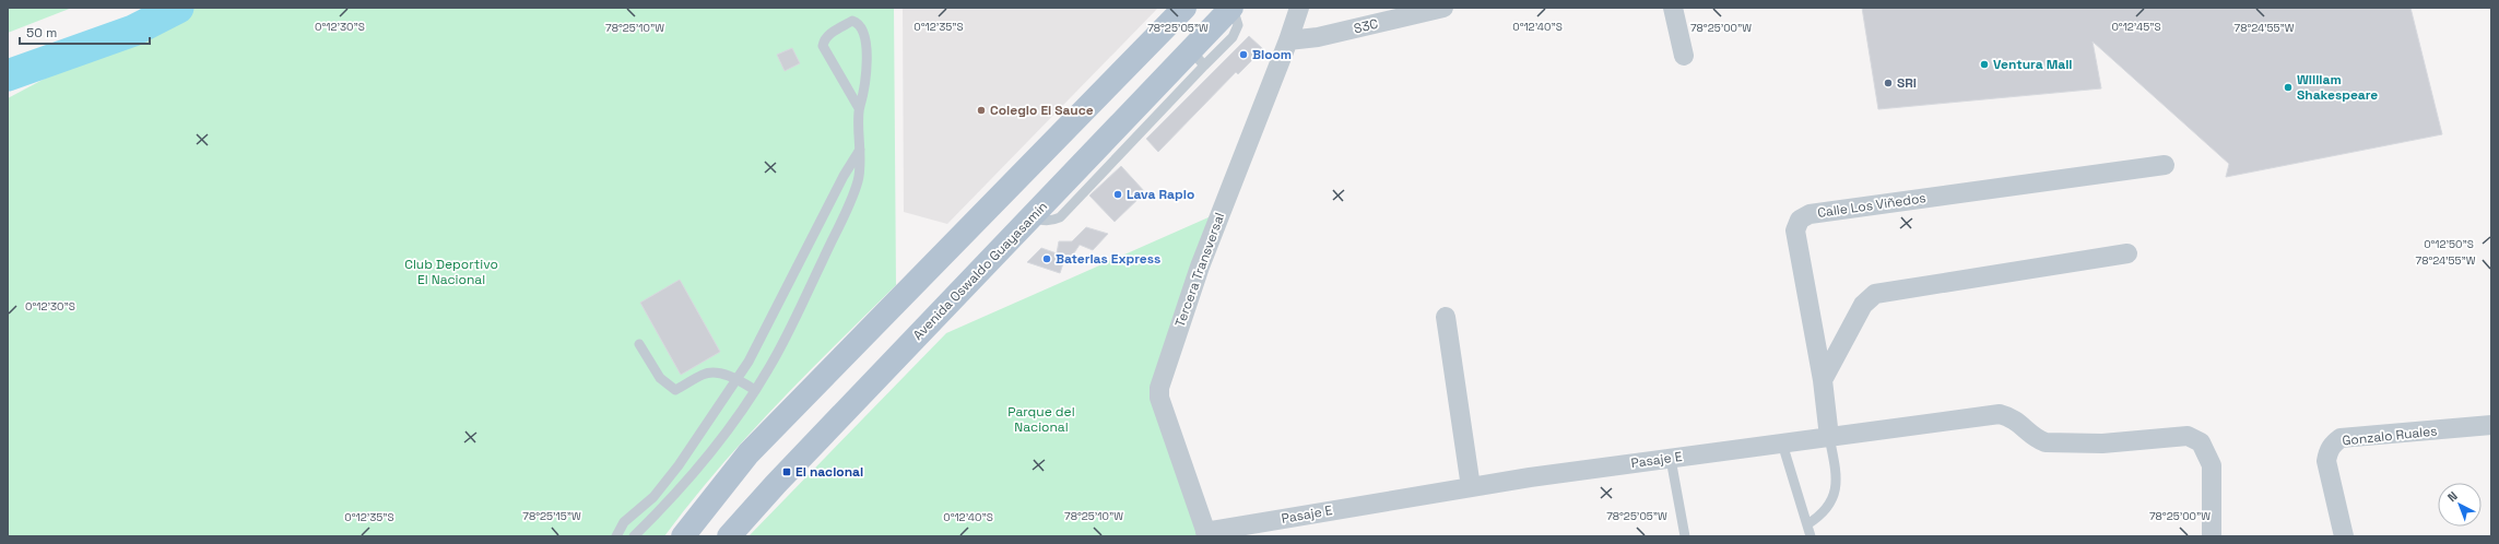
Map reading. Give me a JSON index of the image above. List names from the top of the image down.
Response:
{
  "streets": {
    "main road": ["Avenida Oswaldo Guayasamín"],
    "street": [
      "S3C",
      "Calle Los Viñedos",
      "Tercera Transversal",
      "Gonzalo Ruales",
      "Pasaje E"
    ]
  },
  "crossings": [
    ["S3C", "Tercera Transversal"],
    ["Calle Los Viñedos", "Pasaje E"],
    ["Tercera Transversal", "Pasaje E"]
  ],
  "parks": ["Club Deportivo El Nacional", "Parque del Nacional"],
  "places": {
    "other": [
      "Bloom",
      "Ventura Mall",
      "SRI",
      "William Shakespeare",
      "Colegio El Sauce",
      "Lava Rapio",
      "Baterias Express"
    ],
    "transit": ["El nacional"]
  },
  "scale_bar": "50 m",
  "north": "top left",
  "coordinates": [
    "0°12'30\"S",
    "0°12'40\"S",
    "0°12'45\"S",
    "0°12'35\"S",
    "78°25'10\"W",
    "78°25'05\"W",
    "78°25'00\"W",
    "78°24'55\"W",
    "0°12'50\"S",
    "78°25'15\"W"
  ]
}
